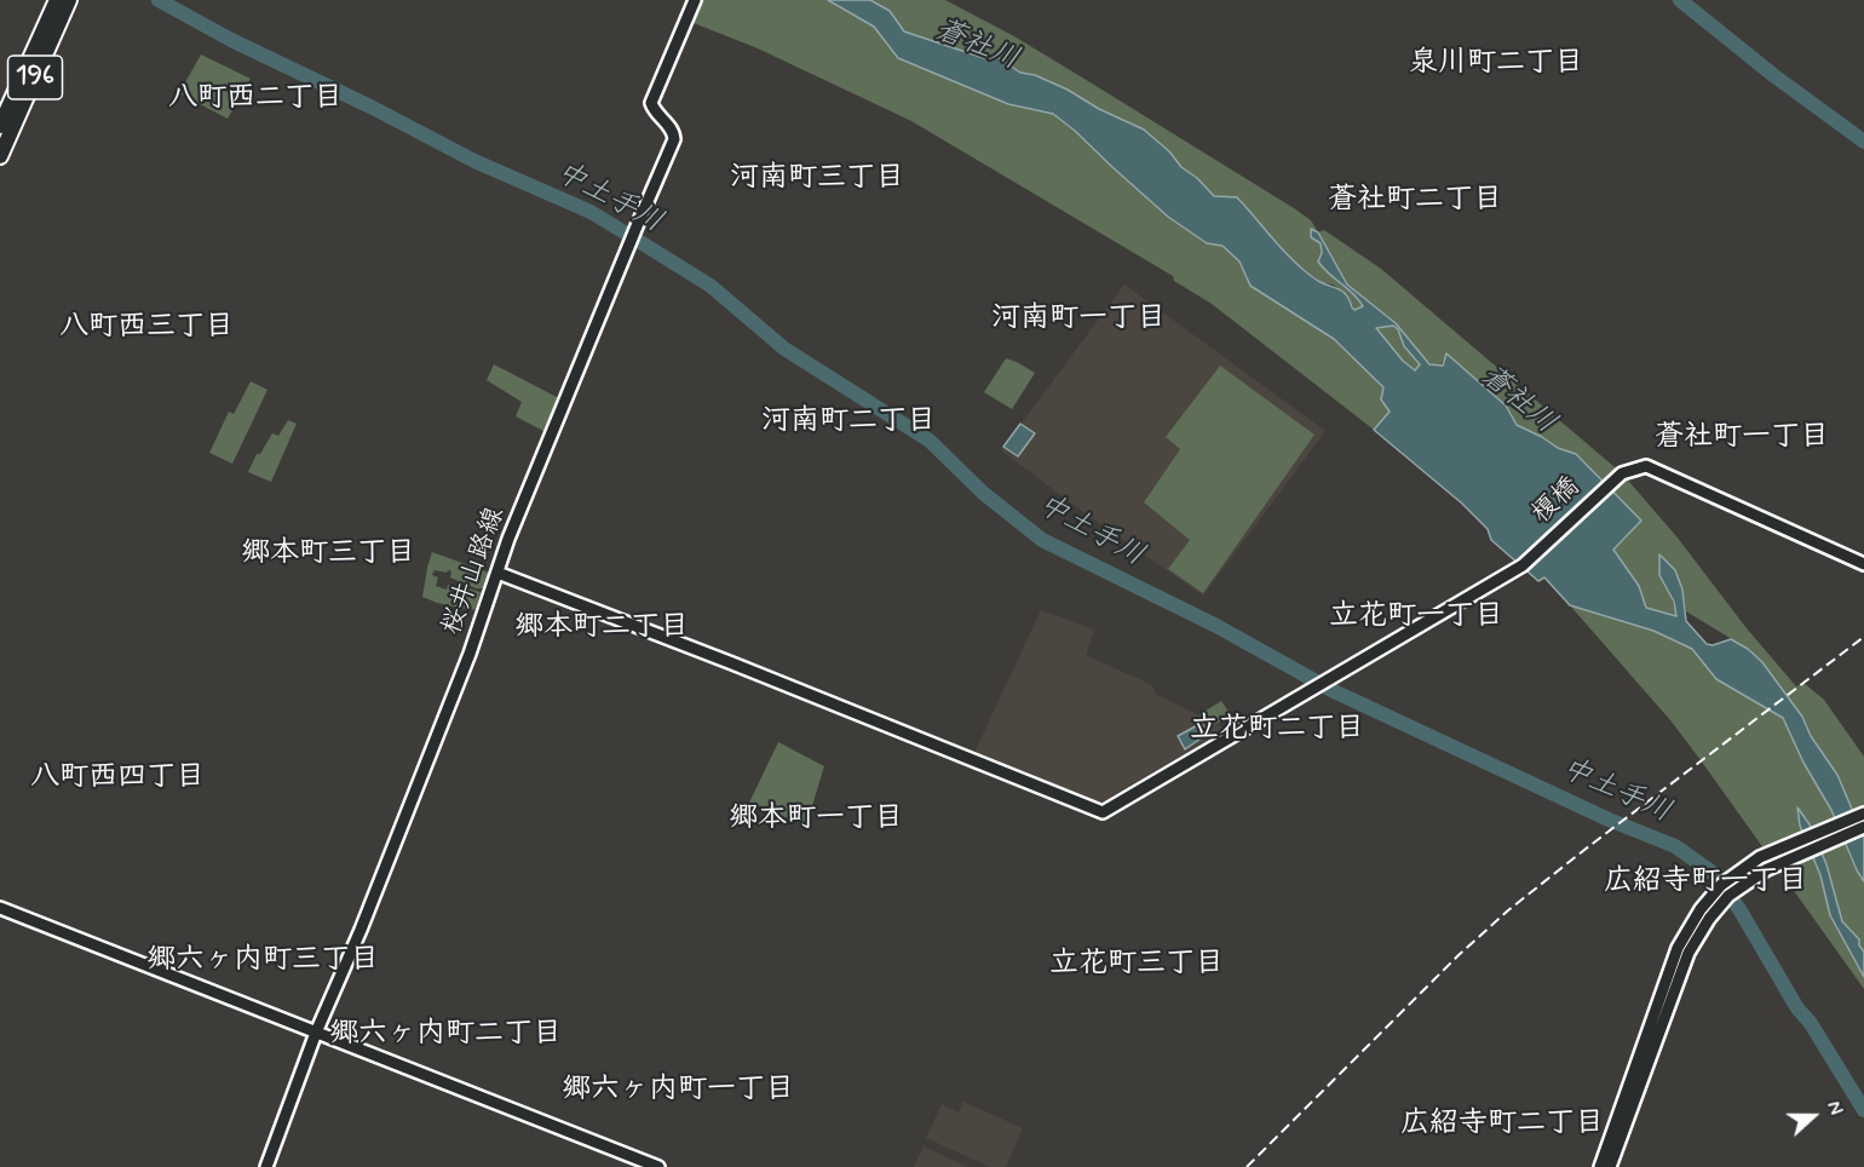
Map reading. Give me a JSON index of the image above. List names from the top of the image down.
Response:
{
  "streets": {
    "highway": ["196"],
    "street": ["榎橋", "桜井山路線"]
  },
  "crossings": [
    ["榎橋", "桜井山路線"]
  ],
  "districts": [
    "泉川町二丁目",
    "八町西二丁目",
    "河南町三丁目",
    "蒼社町二丁目",
    "河南町一丁目",
    "八町西三丁目",
    "河南町二丁目",
    "蒼社町一丁目",
    "郷本町三丁目",
    "立花町一丁目",
    "郷本町二丁目",
    "立花町二丁目",
    "八町西四丁目",
    "郷本町一丁目",
    "広紹寺町一丁目",
    "郷六ヶ内町三丁目",
    "立花町三丁目",
    "郷六ヶ内町二丁目",
    "郷六ヶ内町一丁目",
    "広紹寺町二丁目"
  ],
  "water": ["蒼社川", "中土手川"],
  "north": "right"
}
